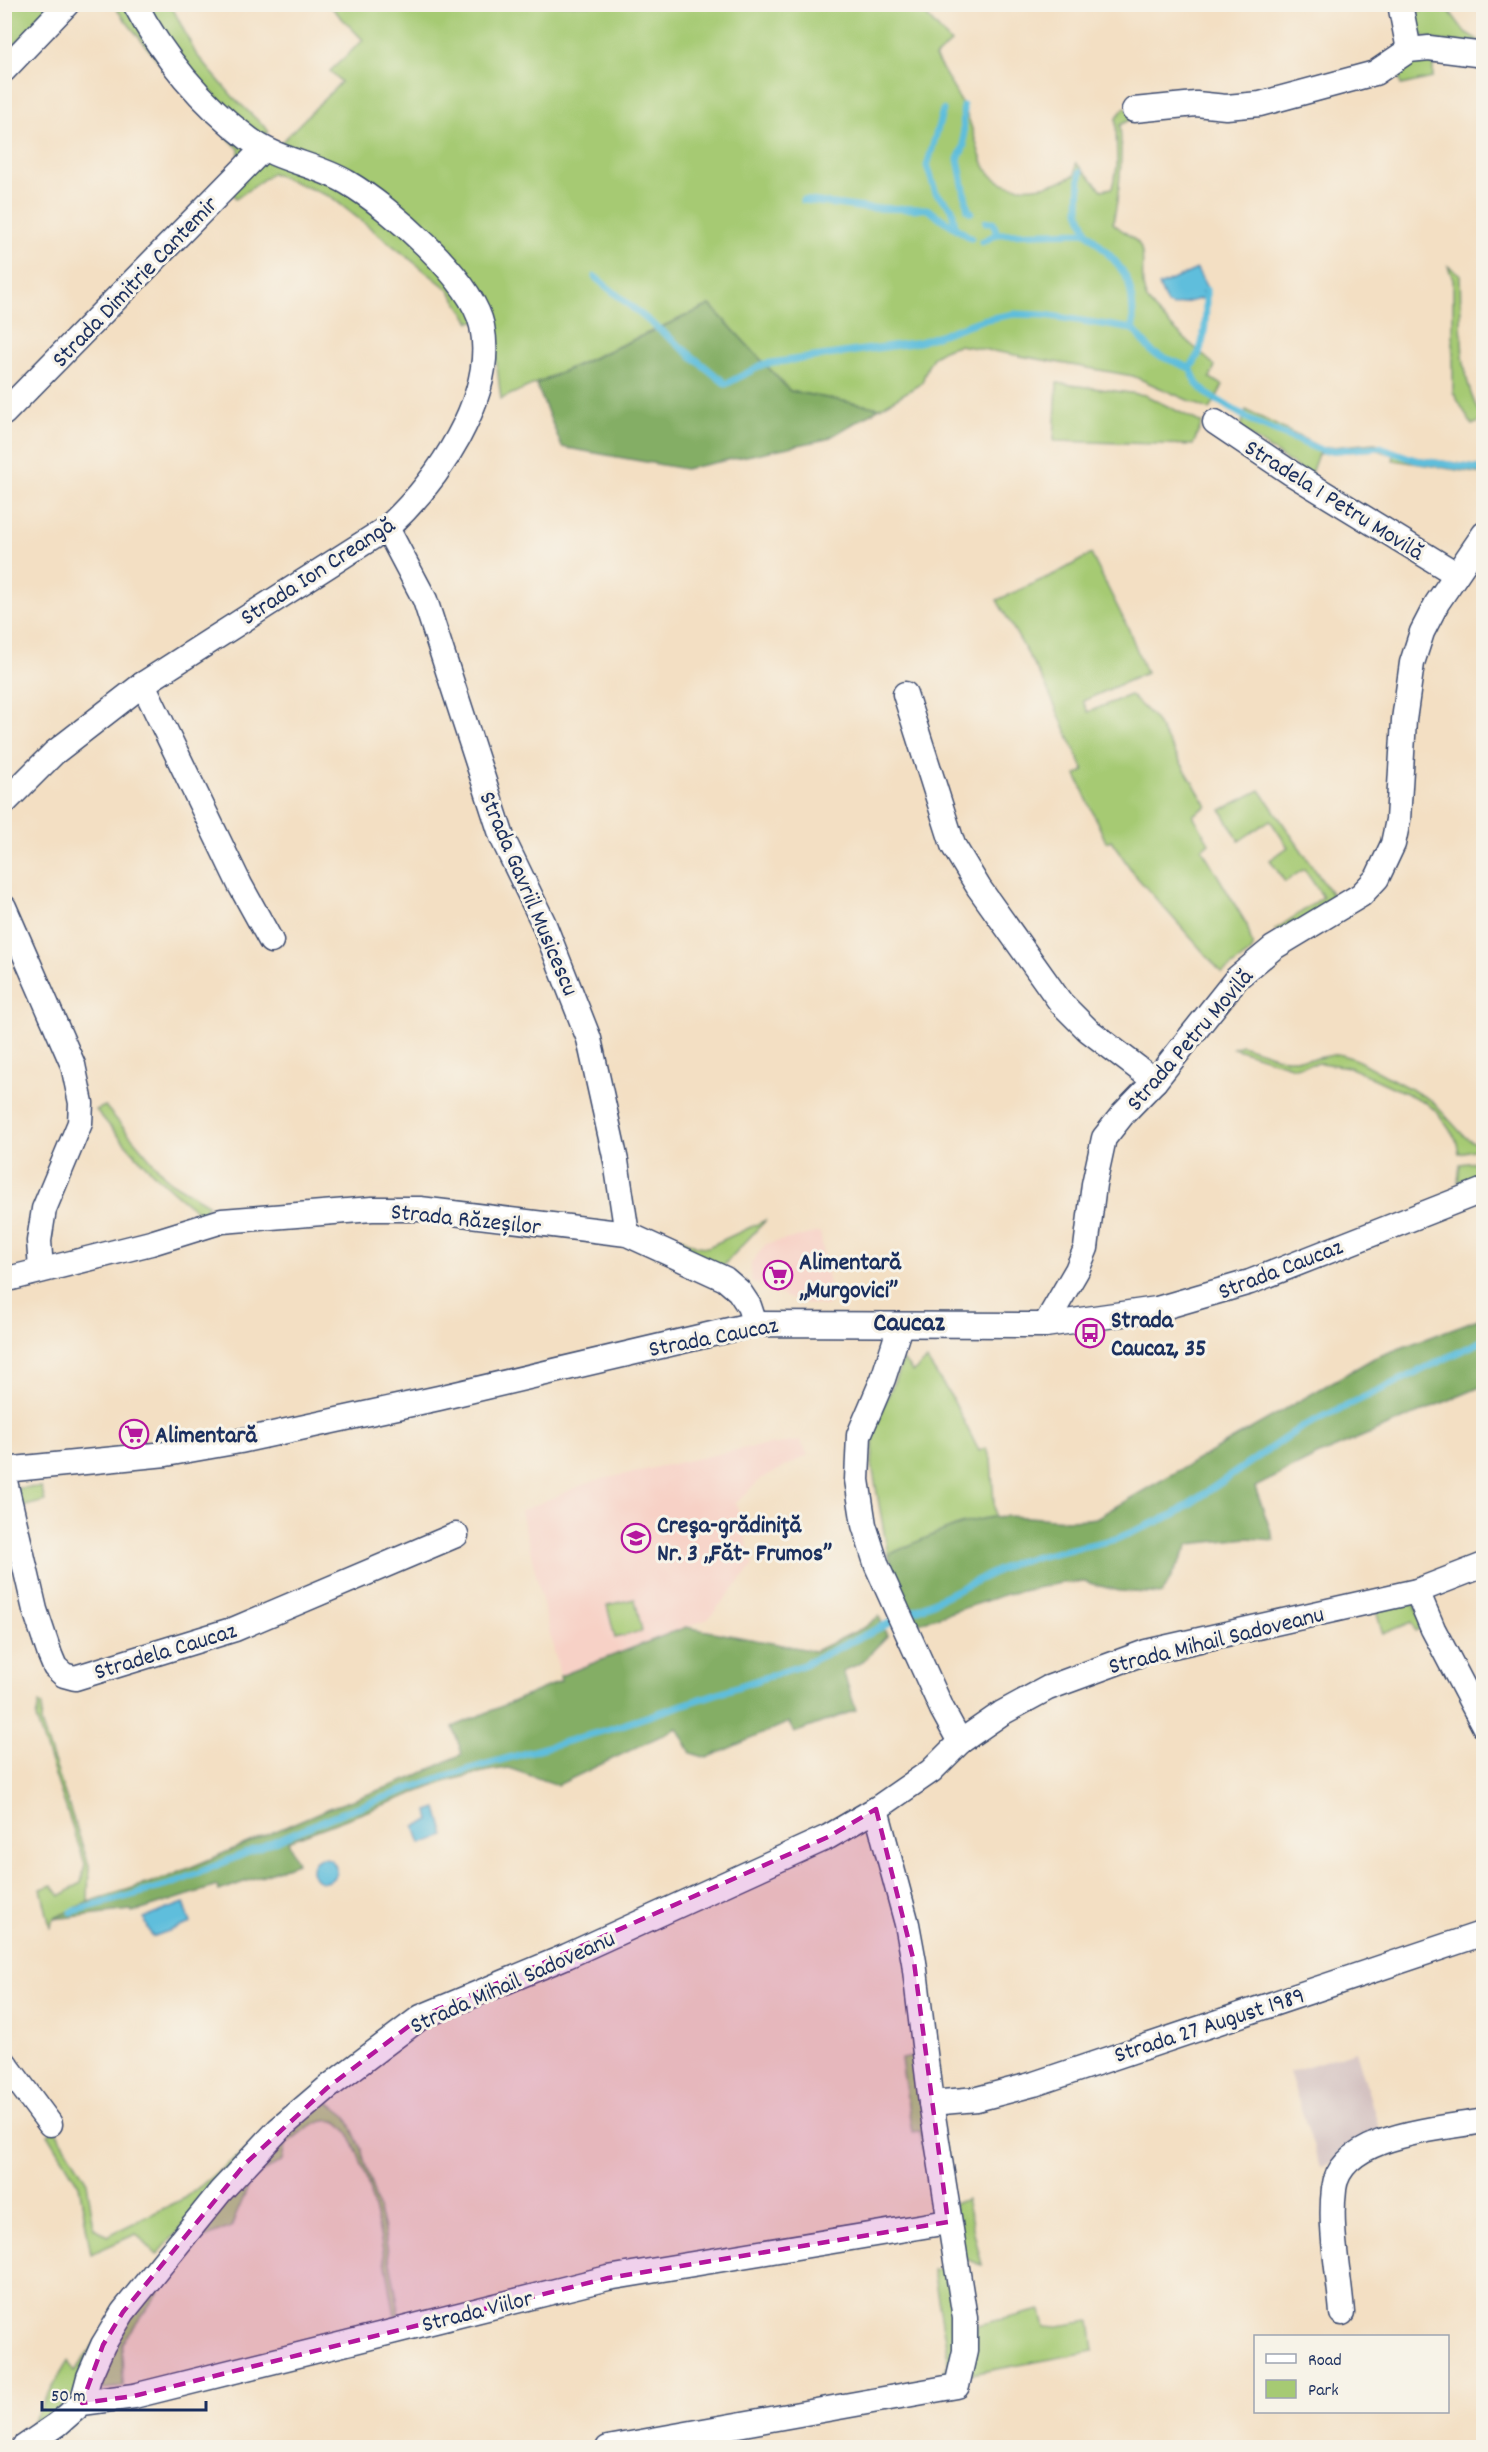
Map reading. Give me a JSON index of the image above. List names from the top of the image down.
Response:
{
  "streets": {
    "street": [
      "Strada Dimitrie Cantemir",
      "Stradela 1 Petru Movilă",
      "Strada Ion Creangă",
      "Strada Gavriil Musicescu",
      "Strada Petru Movilă",
      "Strada Răzeșilor",
      "Strada Caucaz",
      "Strada Mihail Sadoveanu",
      "Stradela Caucaz",
      "Strada 27 August 1989",
      "Strada Viilor"
    ]
  },
  "crossings": [
    ["Strada Dimitrie Cantemir", "Strada Ion Creangă"],
    ["Stradela 1 Petru Movilă", "Strada Petru Movilă"],
    ["Strada Ion Creangă", "Strada Gavriil Musicescu"],
    ["Strada Gavriil Musicescu", "Strada Răzeșilor"],
    ["Strada Petru Movilă", "Strada Caucaz"],
    ["Strada Răzeșilor", "Strada Caucaz"],
    ["Strada Mihail Sadoveanu", "Strada Viilor"]
  ],
  "districts": ["Caucaz"],
  "places": {
    "supermarket": ["Alimentară „Murgovici”", "Alimentară"],
    "bus stop": ["Strada Caucaz, 35"],
    "school or university": ["Creşa-grădiniţă Nr. 3 „Făt- Frumos”"]
  },
  "legend": ["Road", "Park"],
  "scale_bar": "50 m"
}
